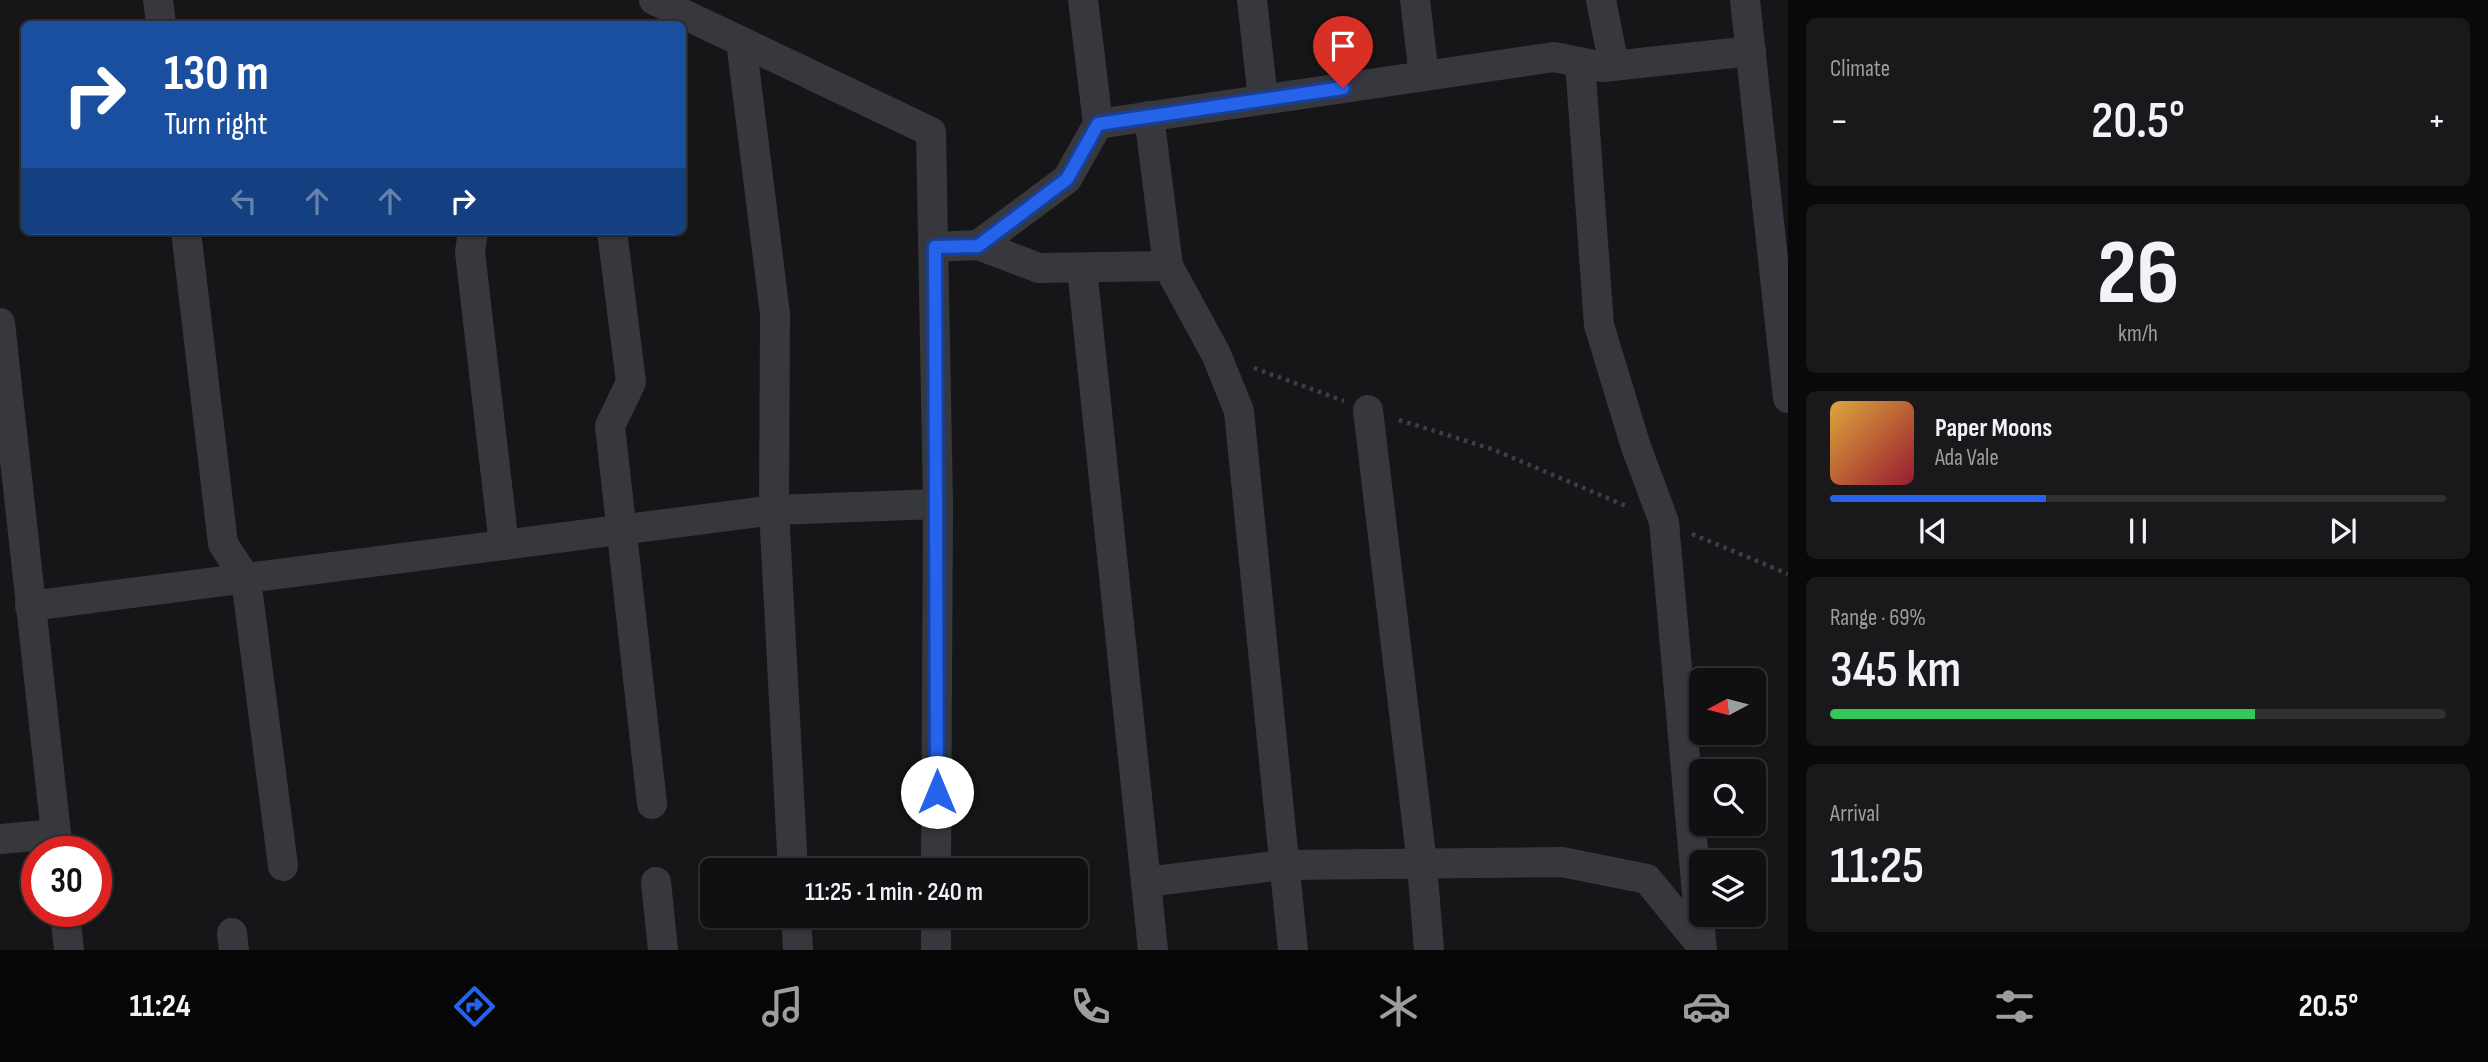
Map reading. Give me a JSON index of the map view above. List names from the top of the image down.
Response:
{
  "north": "left",
  "page": {
    "tile": [
      "Climate",
      ["26", "km/h"],
      ["Range · 69%", "345 km"],
      ["Arrival", "11:25"]
    ],
    "turn": ["130 m", "Turn right"],
    "heat": ["−", "20.5°", "+"],
    "song": ["Paper Moons", "Ada Vale"],
    "limit": "30",
    "trip": "11:25 · 1 min · 240 m",
    "tabs": ["11:24", "20.5°"]
  }
}
